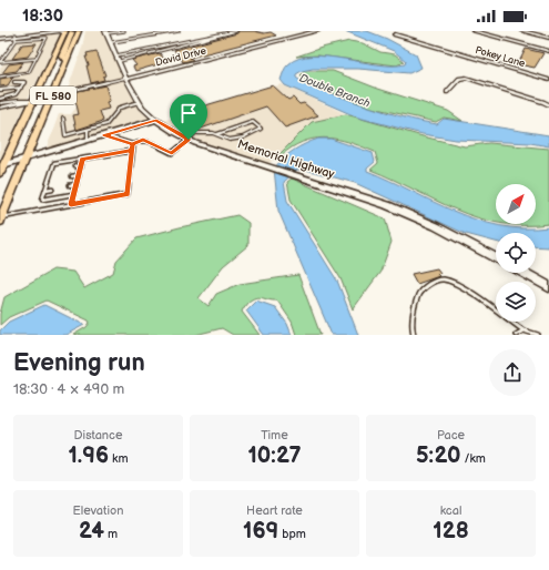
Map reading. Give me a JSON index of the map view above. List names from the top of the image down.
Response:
{
  "streets": {
    "main road": ["FL 580"],
    "street": ["David Drive", "Pokey Lane", "Memorial Highway"]
  },
  "crossings": [
    ["David Drive", "Memorial Highway"]
  ],
  "water": ["Double Branch"],
  "north": "top right",
  "page": {
    "status": "18:30",
    "heading": ["Evening run", "18:30 · 4 × 490 m"],
    "stats": [
      ["Distance", "1.96 km"],
      ["Time", "10:27"],
      ["Pace", "5:20 /km"],
      ["Elevation", "24 m"],
      ["Heart rate", "169 bpm"],
      ["kcal", "128"]
    ]
  }
}
